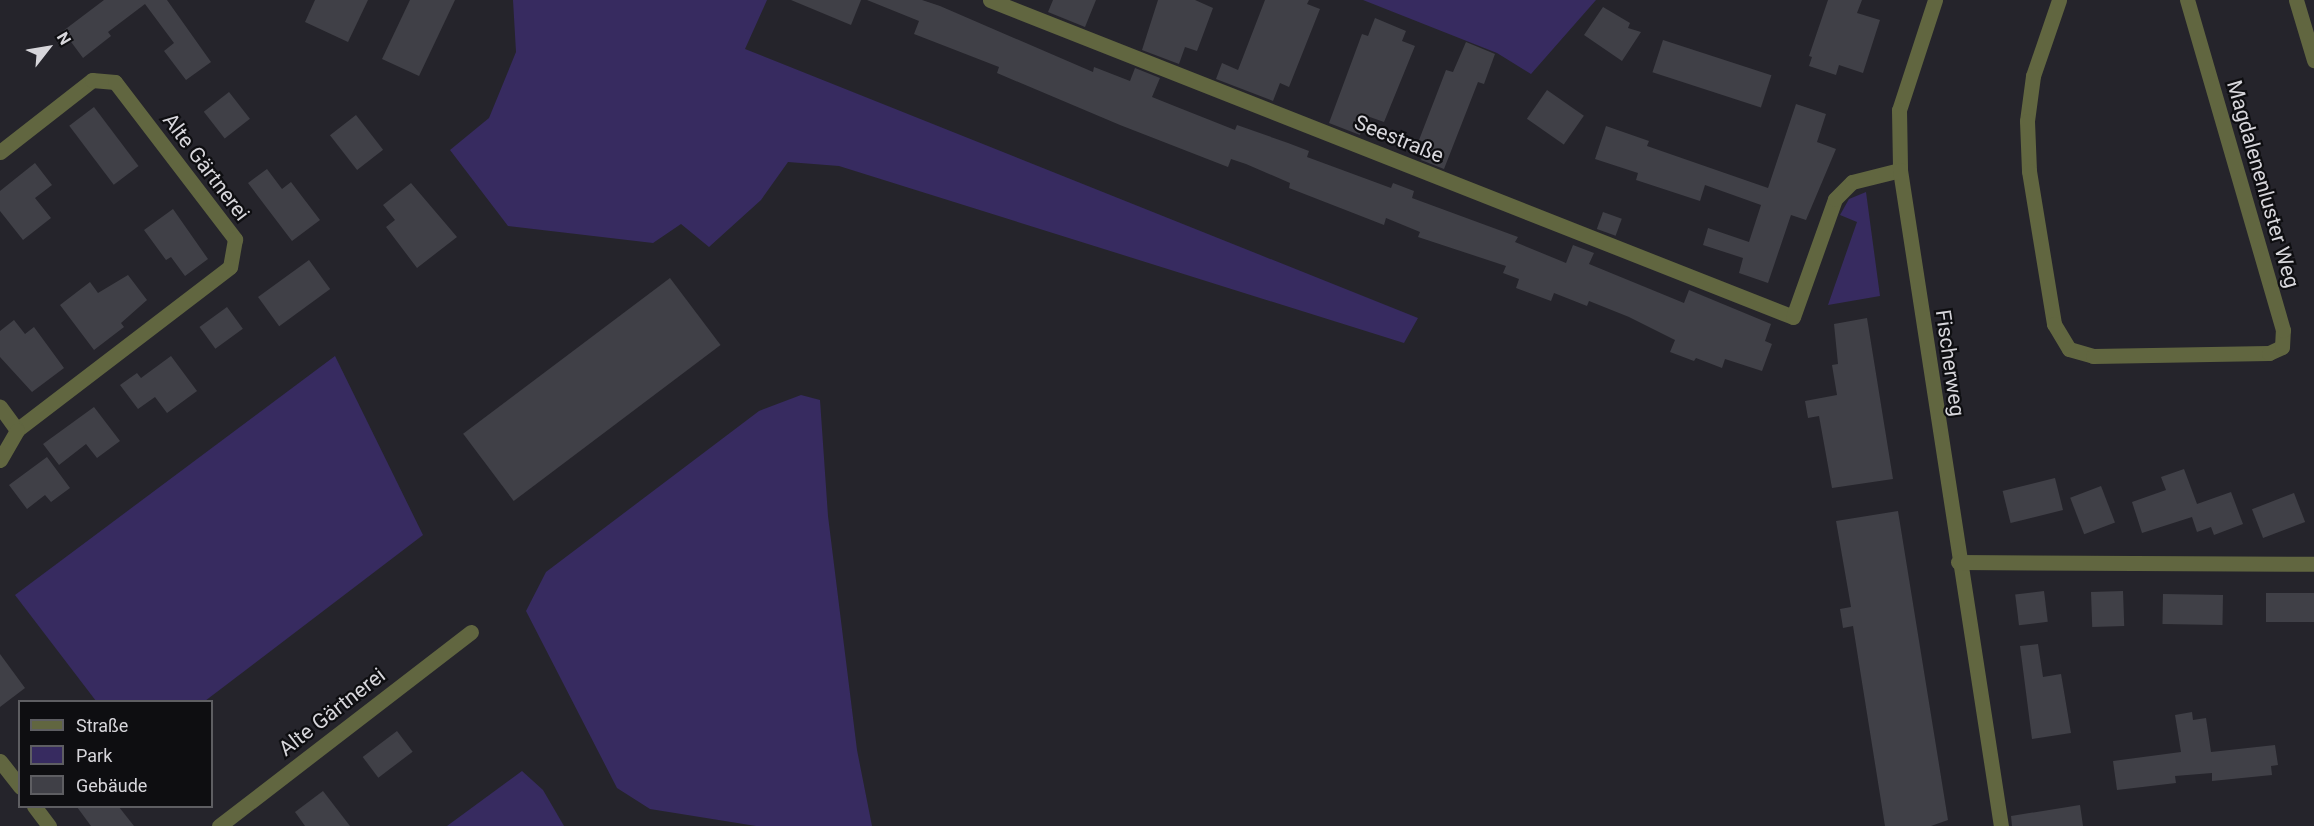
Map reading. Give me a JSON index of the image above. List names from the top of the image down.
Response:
{
  "streets": {
    "street": [
      "Seestraße",
      "Alte Gärtnerei",
      "Magdalenenluster Weg",
      "Fischerweg"
    ]
  },
  "crossings": [
    ["Seestraße", "Fischerweg"]
  ],
  "legend": ["Straße", "Park", "Gebäude"],
  "north": "top right"
}
